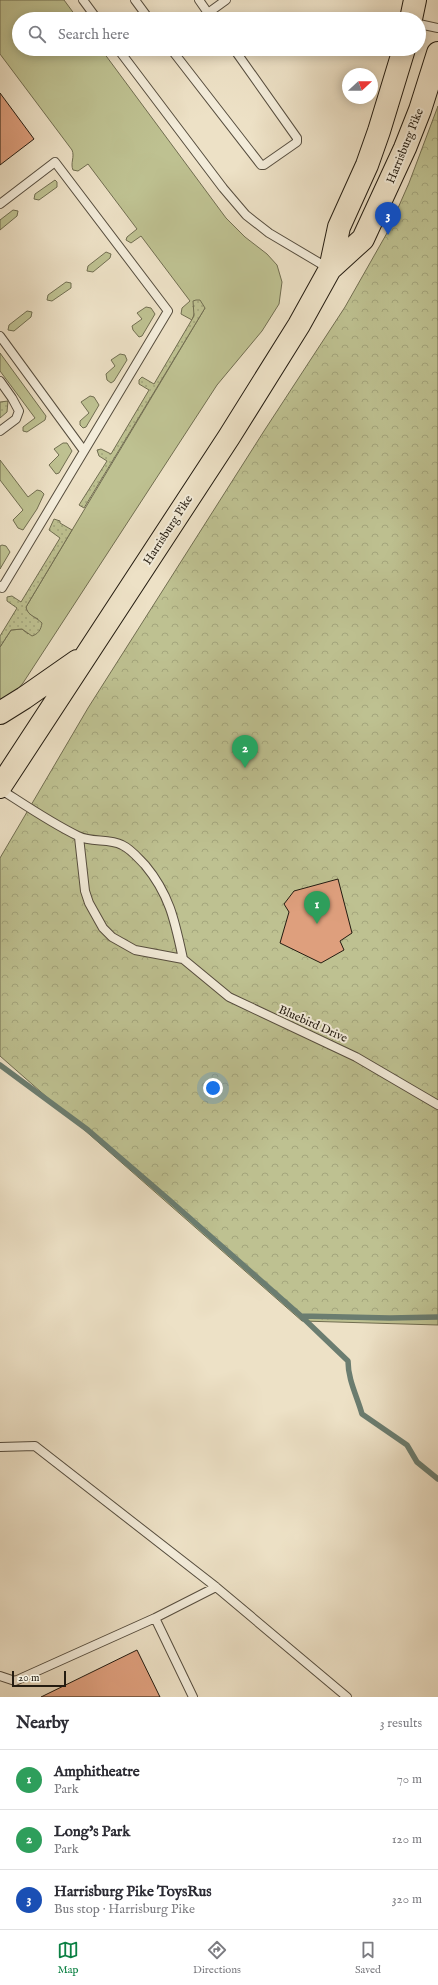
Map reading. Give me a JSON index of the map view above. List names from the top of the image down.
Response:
{
  "streets": {
    "main road": ["Harrisburg Pike"],
    "lane": ["Bluebird Drive"]
  },
  "scale_bar": "20 m",
  "north": "right",
  "page": {
    "search": "Search here",
    "pins": ["3", "2", "1"],
    "scale": "20 m",
    "heading": ["Nearby", "3 results"],
    "list": [
      {
        "mark": "1",
        "name": "Amphitheatre",
        "note": "Park",
        "value": "70 m"
      },
      {
        "mark": "2",
        "name": "Long's Park",
        "note": "Park",
        "value": "120 m"
      },
      {
        "mark": "3",
        "name": "Harrisburg Pike ToysRus",
        "note": "Bus stop · Harrisburg Pike",
        "value": "320 m"
      }
    ],
    "nav": ["Map", "Directions", "Saved"]
  }
}
